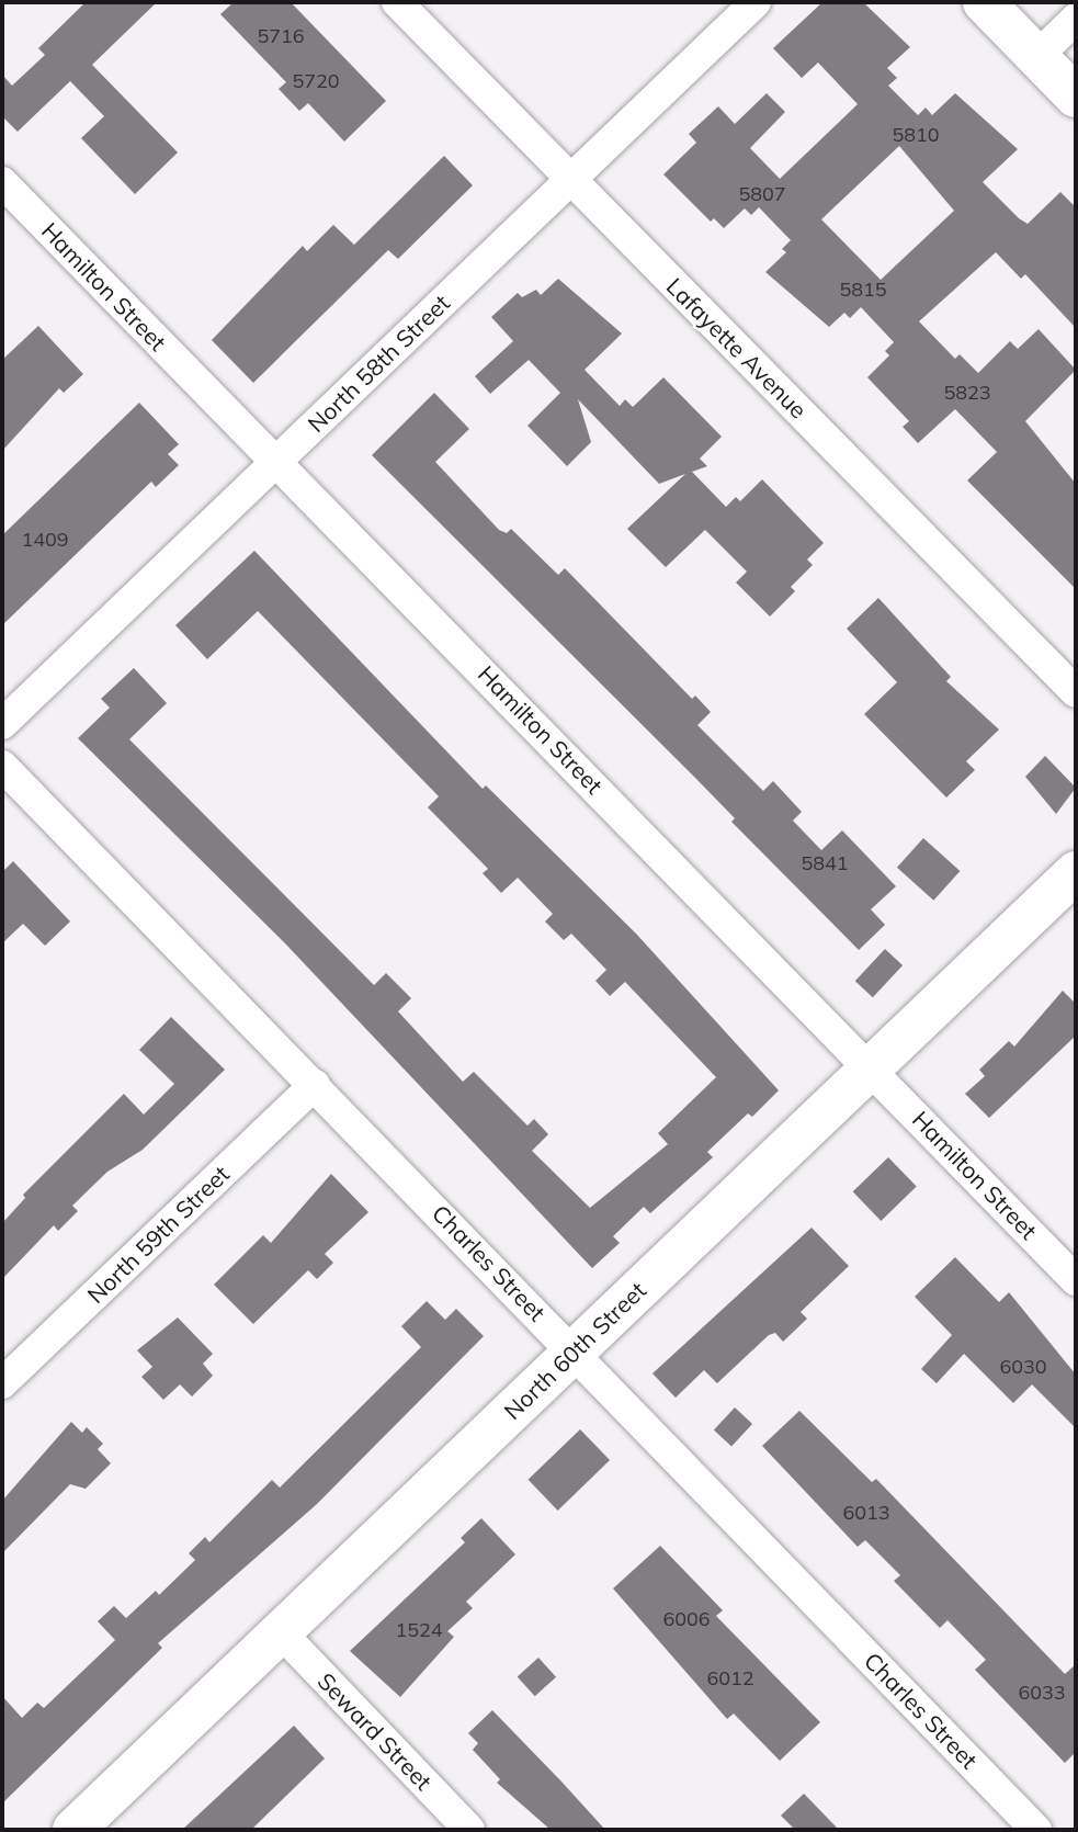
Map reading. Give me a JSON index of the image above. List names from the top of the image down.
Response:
{
  "streets": {
    "street": [
      "Hamilton Street",
      "Lafayette Avenue",
      "North 58th Street",
      "North 59th Street",
      "Charles Street",
      "North 60th Street",
      "Seward Street"
    ]
  },
  "crossings": [
    ["Hamilton Street", "North 58th Street"],
    ["Hamilton Street", "North 60th Street"],
    ["Lafayette Avenue", "North 58th Street"],
    ["North 59th Street", "Charles Street"],
    ["Charles Street", "North 60th Street"],
    ["North 60th Street", "Seward Street"]
  ],
  "house_numbers": [
    "5716",
    "5720",
    "5810",
    "5807",
    "5815",
    "5823",
    "1409",
    "5841",
    "6030",
    "6013",
    "6006",
    "1524",
    "6012",
    "6033"
  ]
}
